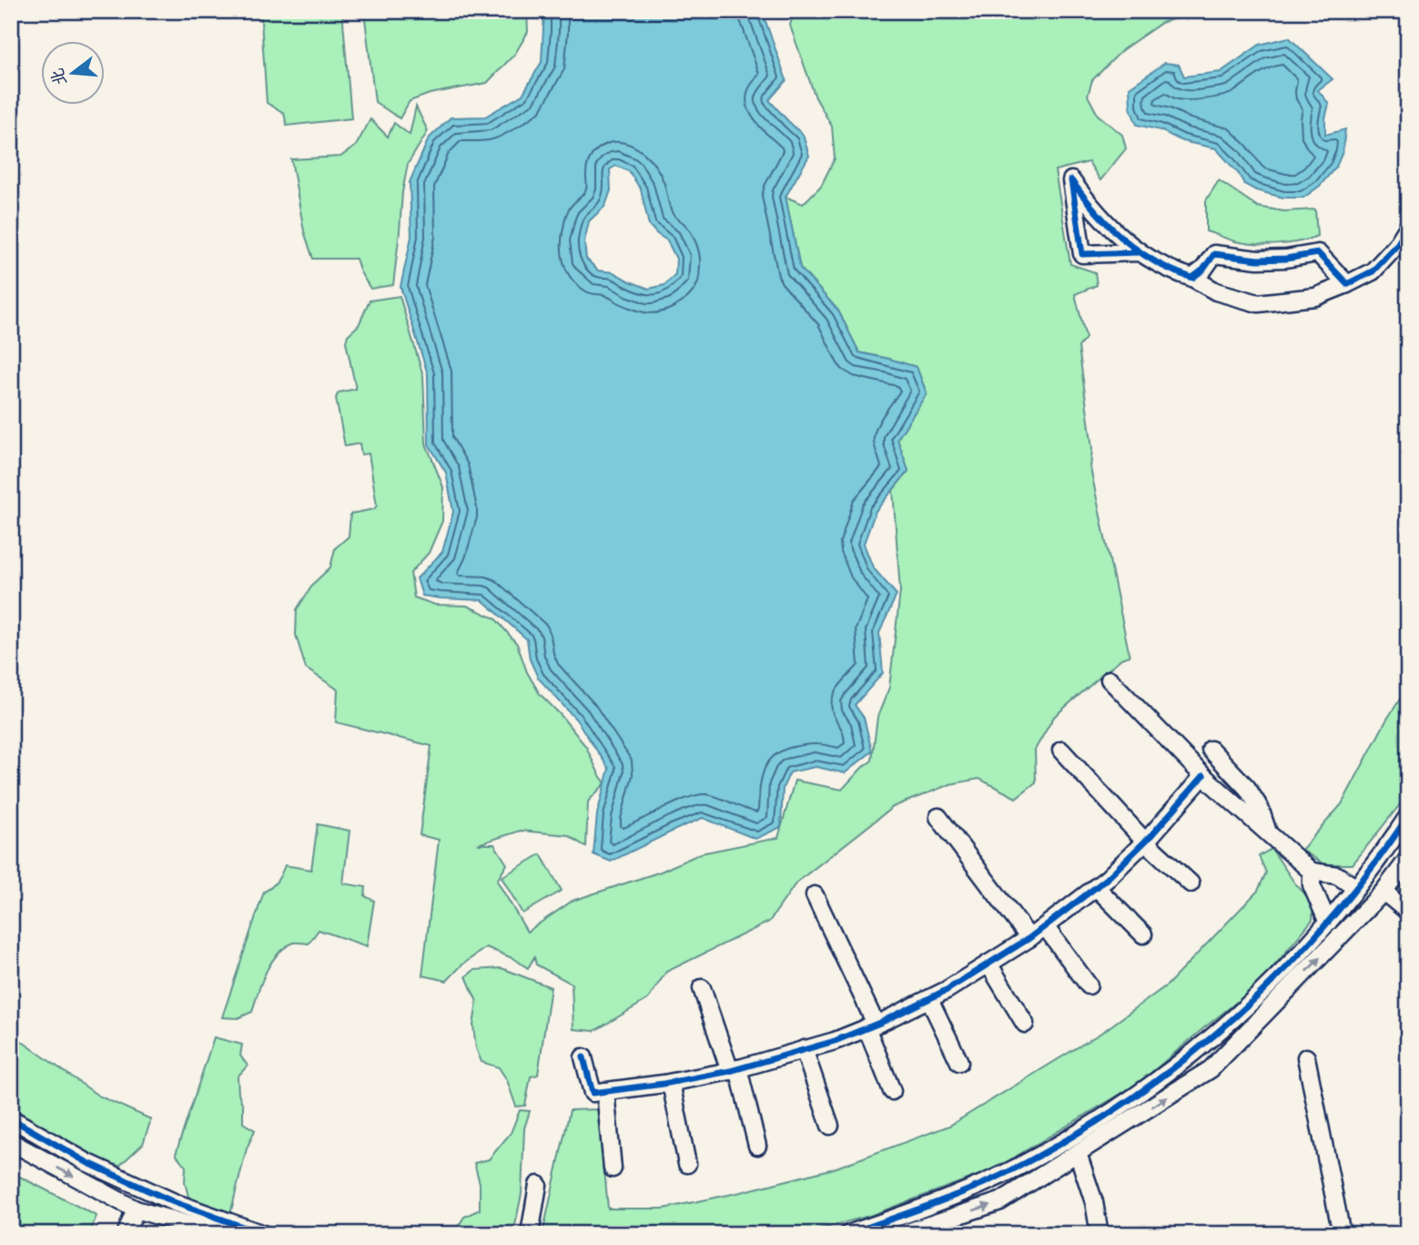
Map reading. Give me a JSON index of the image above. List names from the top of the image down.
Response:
{
  "north": "left"
}
